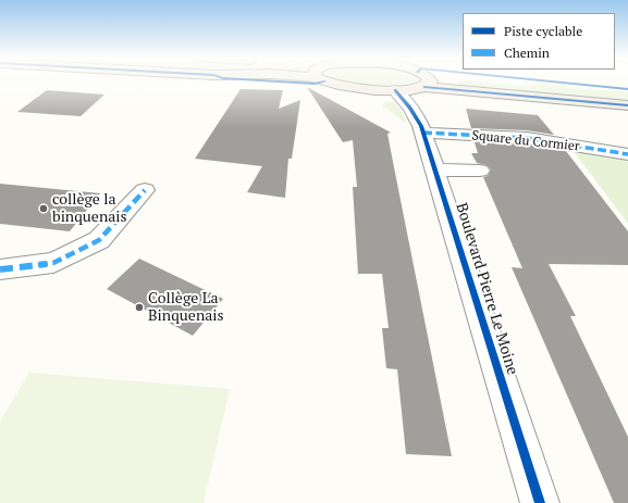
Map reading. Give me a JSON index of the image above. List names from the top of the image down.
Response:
{
  "streets": {
    "street": ["Square du Cormier", "Boulevard Pierre Le Moine"]
  },
  "crossings": [
    ["Square du Cormier", "Boulevard Pierre Le Moine"]
  ],
  "places": ["collège la binquenais", "Collège La Binquenais"],
  "legend": ["Piste cyclable", "Chemin"]
}
